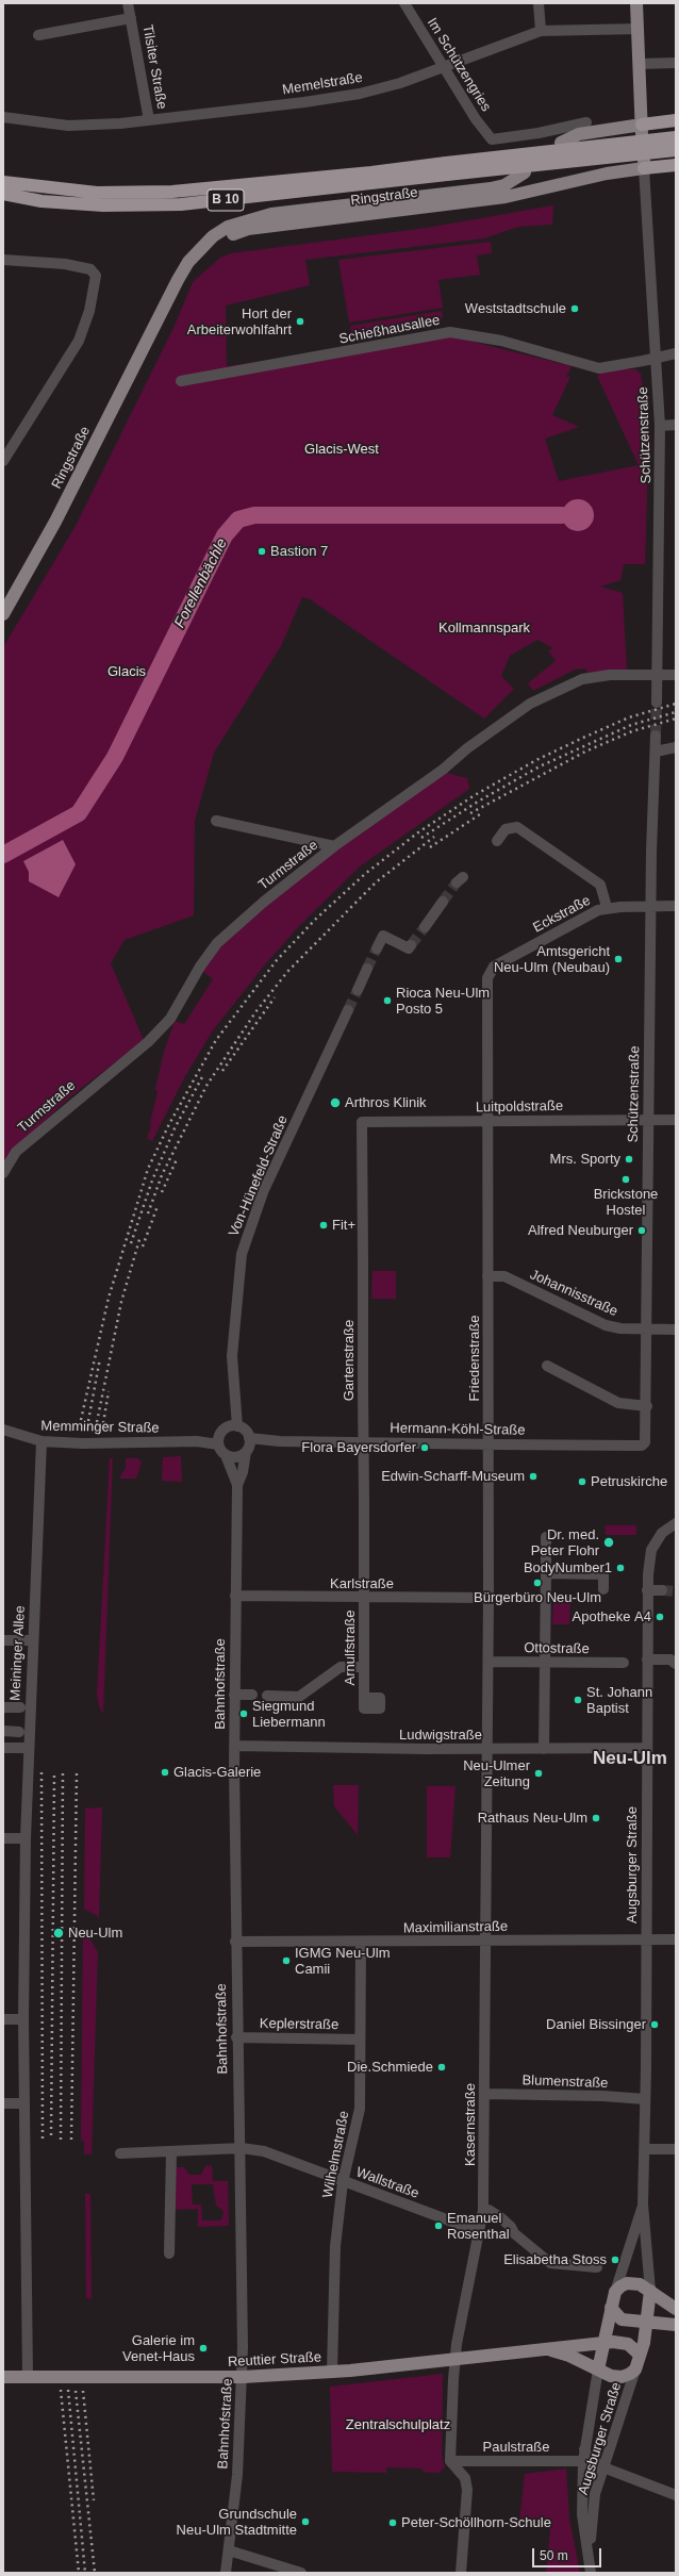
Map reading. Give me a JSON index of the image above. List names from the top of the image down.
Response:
{
  "streets": {
    "highway": ["B 10"],
    "main road": ["Ringstraße", "Reuttier Straße"],
    "street": [
      "Im Schützengries",
      "Tilsiter Straße",
      "Memelstraße",
      "Schießhausallee",
      "Schützenstraße",
      "Turmstraße",
      "Eckstraße",
      "Luitpoldstraße",
      "Von-Hünefeld-Straße",
      "Johannisstraße",
      "Friedenstraße",
      "Gartenstraße",
      "Memminger Straße",
      "Hermann-Köhl-Straße",
      "Karlstraße",
      "Arnulfstraße",
      "Ottostraße",
      "Meininger Allee",
      "Bahnhofstraße",
      "Ludwigstraße",
      "Augsburger Straße",
      "Maximilianstraße",
      "Keplerstraße",
      "Blumenstraße",
      "Kasernstraße",
      "Wilhelmstraße",
      "Wallstraße",
      "Paulstraße"
    ]
  },
  "crossings": [
    ["Im Schützengries", "Memelstraße"],
    ["Tilsiter Straße", "Memelstraße"],
    ["Ringstraße", "Schützenstraße"],
    ["Schießhausallee", "Schützenstraße"],
    ["Schützenstraße", "Turmstraße"],
    ["Schützenstraße", "Eckstraße"],
    ["Schützenstraße", "Luitpoldstraße"],
    ["Schützenstraße", "Johannisstraße"],
    ["Schützenstraße", "Hermann-Köhl-Straße"],
    ["Eckstraße", "Luitpoldstraße"],
    ["Eckstraße", "Friedenstraße"],
    ["Luitpoldstraße", "Friedenstraße"],
    ["Luitpoldstraße", "Gartenstraße"],
    ["Von-Hünefeld-Straße", "Memminger Straße"],
    ["Von-Hünefeld-Straße", "Hermann-Köhl-Straße"],
    ["Von-Hünefeld-Straße", "Bahnhofstraße"],
    ["Johannisstraße", "Friedenstraße"],
    ["Friedenstraße", "Hermann-Köhl-Straße"],
    ["Friedenstraße", "Karlstraße"],
    ["Friedenstraße", "Ottostraße"],
    ["Friedenstraße", "Ludwigstraße"],
    ["Friedenstraße", "Kasernstraße"],
    ["Gartenstraße", "Hermann-Köhl-Straße"],
    ["Gartenstraße", "Karlstraße"],
    ["Gartenstraße", "Arnulfstraße"],
    ["Memminger Straße", "Hermann-Köhl-Straße"],
    ["Memminger Straße", "Meininger Allee"],
    ["Memminger Straße", "Bahnhofstraße"],
    ["Hermann-Köhl-Straße", "Bahnhofstraße"],
    ["Karlstraße", "Arnulfstraße"],
    ["Karlstraße", "Bahnhofstraße"],
    ["Meininger Allee", "Reuttier Straße"],
    ["Bahnhofstraße", "Ludwigstraße"],
    ["Bahnhofstraße", "Maximilianstraße"],
    ["Bahnhofstraße", "Keplerstraße"],
    ["Bahnhofstraße", "Wallstraße"],
    ["Bahnhofstraße", "Reuttier Straße"],
    ["Ludwigstraße", "Augsburger Straße"],
    ["Ludwigstraße", "Kasernstraße"],
    ["Augsburger Straße", "Maximilianstraße"],
    ["Augsburger Straße", "Blumenstraße"],
    ["Augsburger Straße", "Reuttier Straße"],
    ["Augsburger Straße", "Paulstraße"],
    ["Maximilianstraße", "Kasernstraße"],
    ["Maximilianstraße", "Wilhelmstraße"],
    ["Keplerstraße", "Wilhelmstraße"],
    ["Blumenstraße", "Kasernstraße"],
    ["Kasernstraße", "Wallstraße"],
    ["Kasernstraße", "Reuttier Straße"],
    ["Kasernstraße", "Paulstraße"],
    ["Wilhelmstraße", "Wallstraße"],
    ["Wilhelmstraße", "Reuttier Straße"]
  ],
  "districts": ["Neu-Ulm"],
  "water": ["Forellenbächle"],
  "parks": [
    "Glacis-West",
    "Kollmannspark",
    "Glacis",
    "Zentralschulplatz"
  ],
  "places": [
    "Weststadtschule",
    "Hort der Arbeiterwohlfahrt",
    "Bastion 7",
    "Amtsgericht Neu-Ulm (Neubau)",
    "Rioca Neu-Ulm Posto 5",
    "Arthros Klinik",
    "Mrs. Sporty",
    "Brickstone Hostel",
    "Fit+",
    "Alfred Neuburger",
    "Flora Bayersdorfer",
    "Edwin-Scharff-Museum",
    "Petruskirche",
    "Dr. med. Peter Flohr",
    "BodyNumber1",
    "Bürgerbüro Neu-Ulm",
    "Apotheke A4",
    "St. Johann Baptist",
    "Siegmund Liebermann",
    "Glacis-Galerie",
    "Neu-Ulmer Zeitung",
    "Rathaus Neu-Ulm",
    "Neu-Ulm",
    "IGMG Neu-Ulm Camii",
    "Daniel Bissinger",
    "Die.Schmiede",
    "Emanuel Rosenthal",
    "Elisabetha Stoss",
    "Galerie im Venet-Haus",
    "Grundschule Neu-Ulm Stadtmitte",
    "Peter-Schöllhorn-Schule"
  ],
  "scale_bar": "50 m"
}
